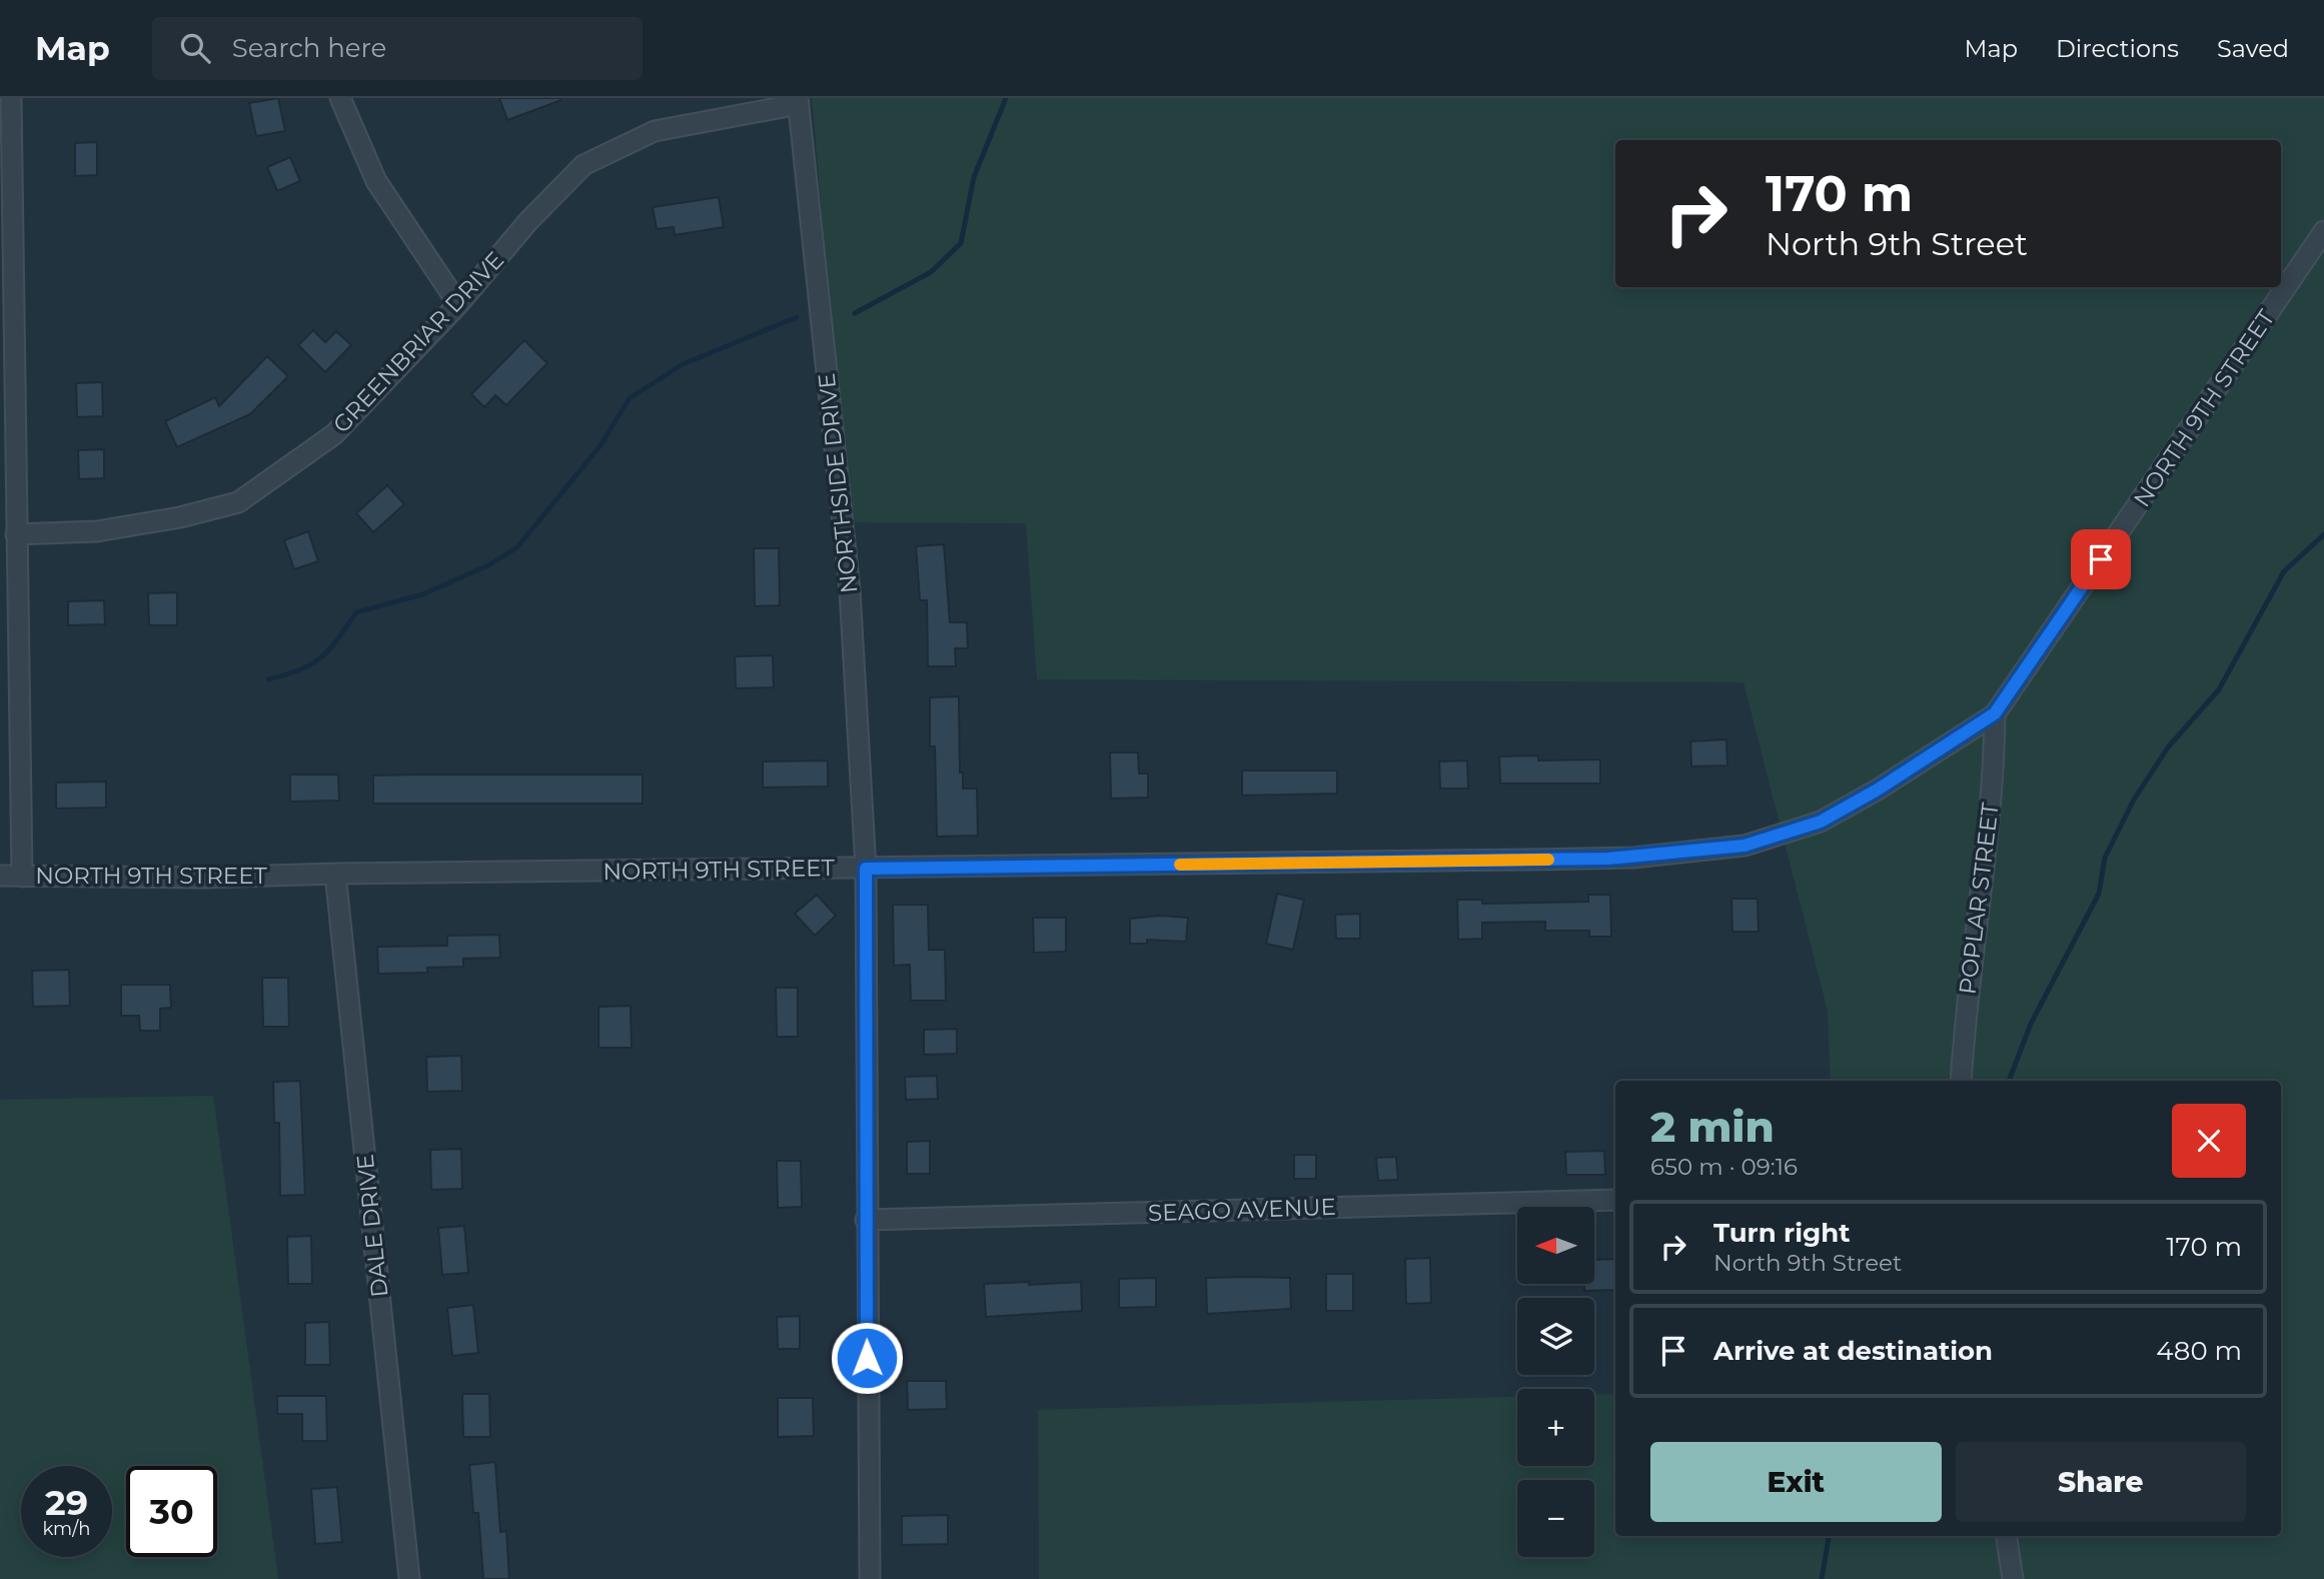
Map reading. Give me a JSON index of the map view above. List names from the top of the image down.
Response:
{
  "streets": {
    "street": [
      "GREENBRIAR DRIVE",
      "NORTH 9TH STREET",
      "NORTHSIDE DRIVE",
      "POPLAR STREET",
      "SEAGO AVENUE",
      "DALE DRIVE"
    ]
  },
  "crossings": [
    ["GREENBRIAR DRIVE", "NORTHSIDE DRIVE"],
    ["NORTH 9TH STREET", "NORTHSIDE DRIVE"],
    ["NORTH 9TH STREET", "POPLAR STREET"],
    ["NORTH 9TH STREET", "DALE DRIVE"],
    ["NORTHSIDE DRIVE", "SEAGO AVENUE"]
  ],
  "north": "left",
  "page": {
    "header": "Map",
    "search": "Search here",
    "nav": ["Map", "Directions", "Saved"],
    "turn": ["170 m", "North 9th Street"],
    "heading": ["2 min", "650 m · 09:16"],
    "list": [
      {
        "name": "Turn right",
        "note": "North 9th Street",
        "value": "170 m"
      },
      {
        "name": "Arrive at destination",
        "value": "480 m"
      }
    ],
    "map_buttons": ["+", "−"],
    "buttons": ["Exit", "Share"],
    "speed": "29 km/h",
    "limit": "30"
  }
}
